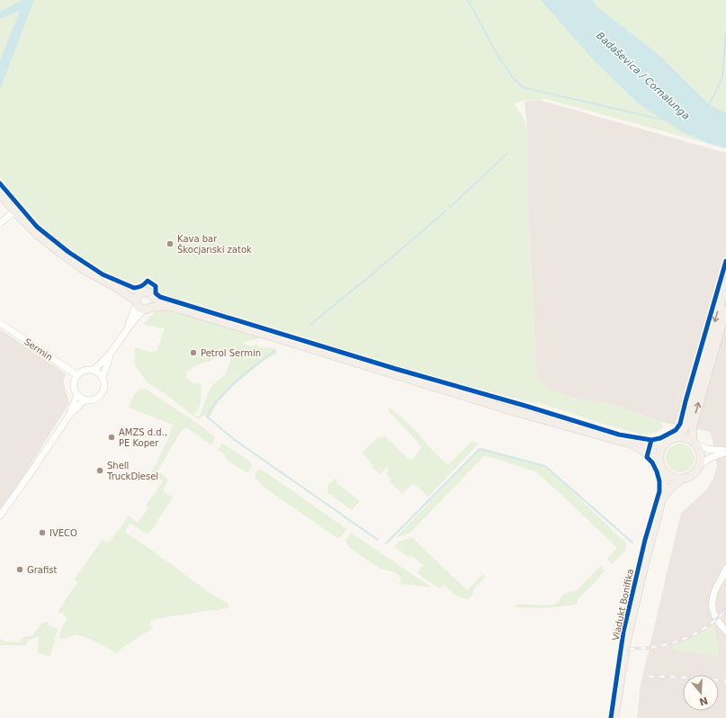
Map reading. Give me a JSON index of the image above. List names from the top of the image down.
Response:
{
  "streets": {
    "street": ["Sermin"],
    "cycle path": ["Viadukt Bonifika"]
  },
  "water": ["Badaševica / Cornalunga"],
  "places": [
    "Kava bar Škocjanski zatok",
    "Petrol Sermin",
    "AMZS d.d., PE Koper",
    "Shell TruckDiesel",
    "IVECO",
    "Grafist"
  ],
  "north": "bottom"
}
